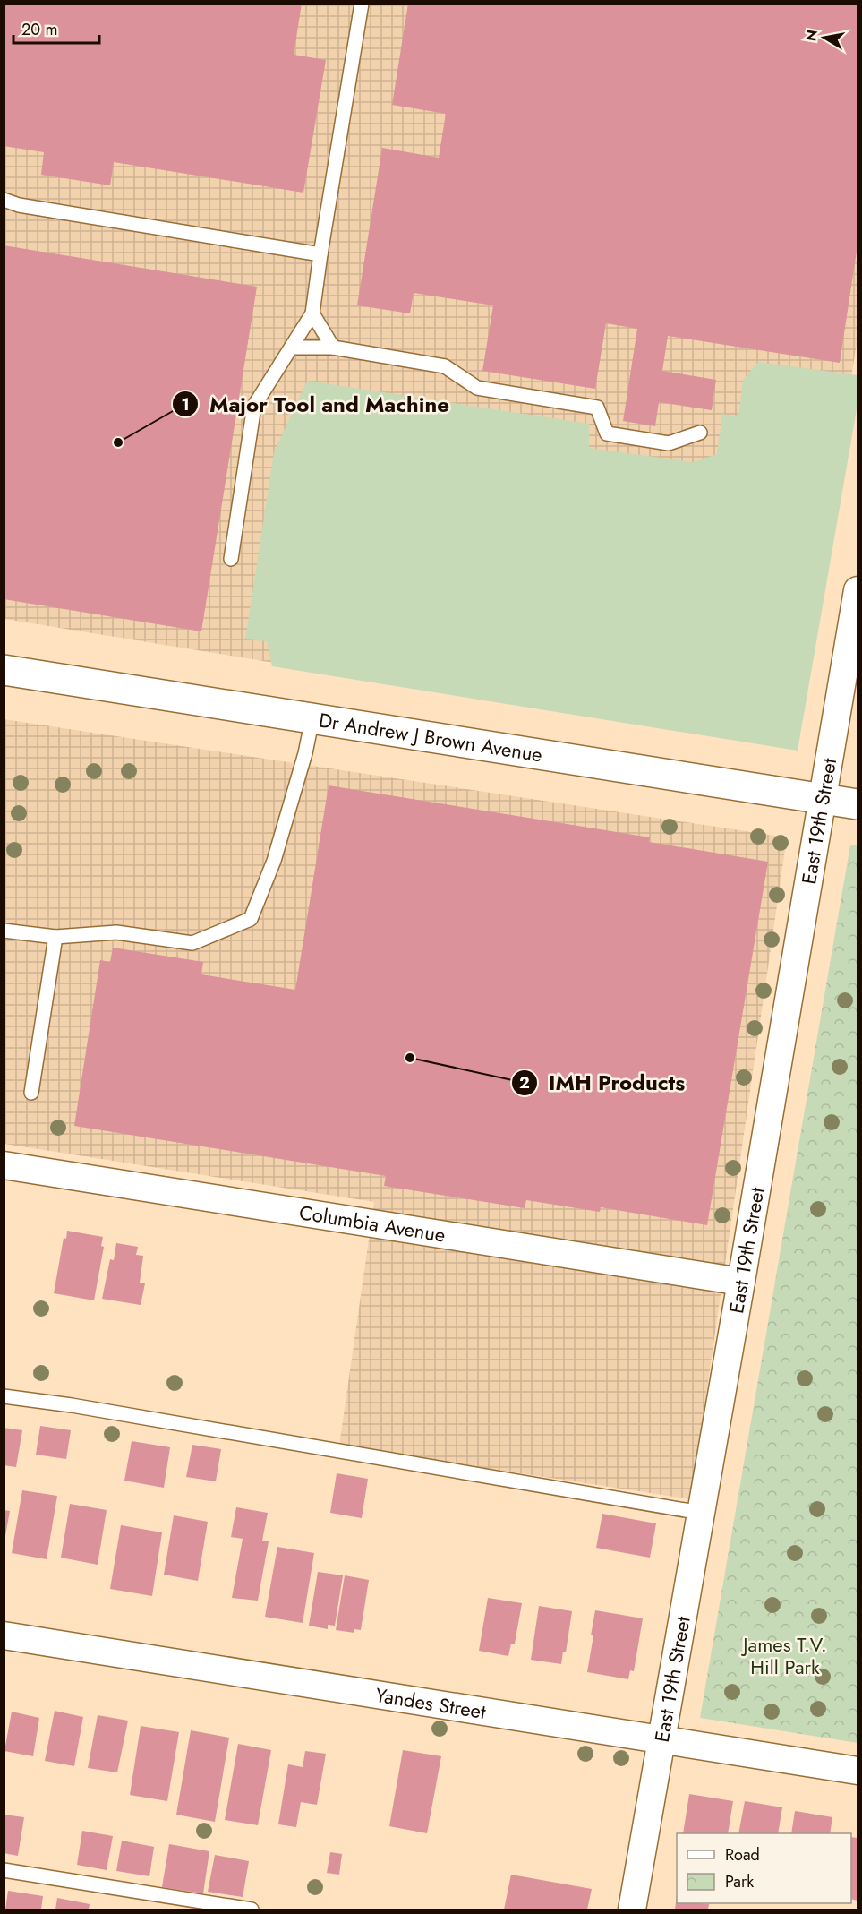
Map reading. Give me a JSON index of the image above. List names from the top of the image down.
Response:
{
  "streets": {
    "main road": ["Dr Andrew J Brown Avenue"],
    "street": ["East 19th Street", "Columbia Avenue", "Yandes Street"]
  },
  "crossings": [
    ["Dr Andrew J Brown Avenue", "East 19th Street"],
    ["East 19th Street", "Columbia Avenue"],
    ["East 19th Street", "Yandes Street"]
  ],
  "parks": ["James T.V. Hill Park"],
  "places": ["Major Tool and Machine", "IMH Products"],
  "legend": ["Road", "Park"],
  "scale_bar": "20 m",
  "north": "left"
}
